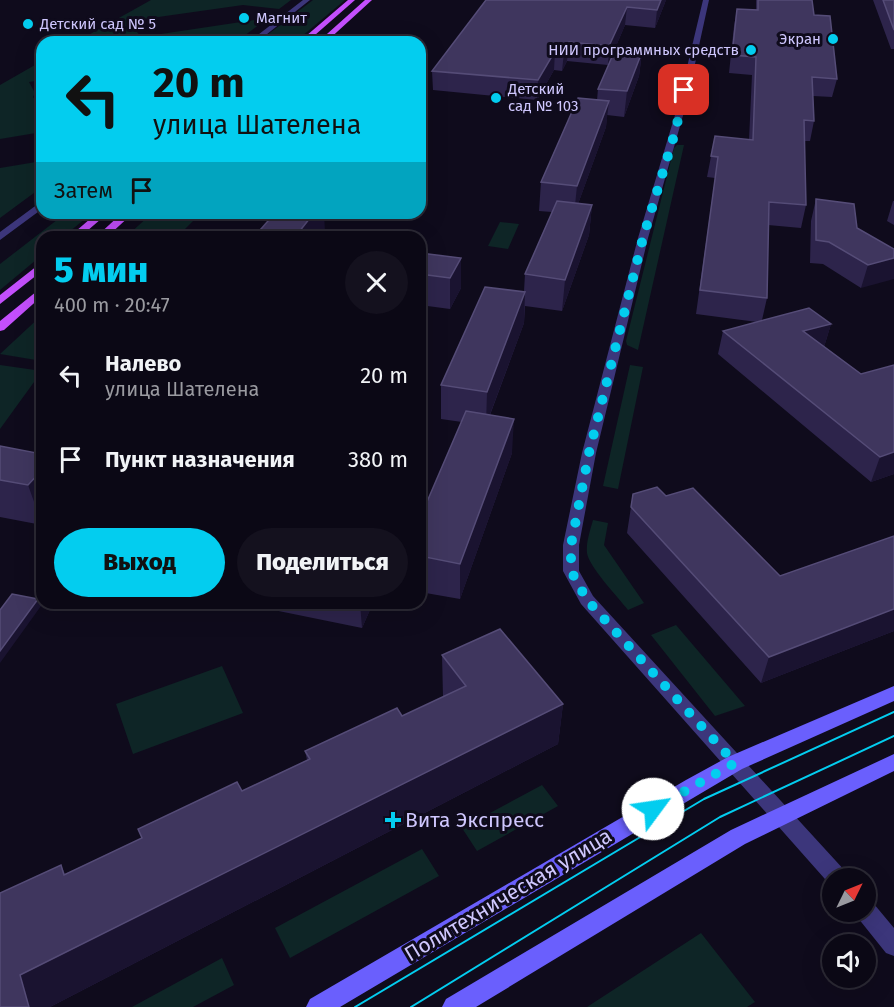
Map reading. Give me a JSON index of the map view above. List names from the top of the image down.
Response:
{
  "streets": {
    "main road": ["Политехническая улица"]
  },
  "places": {
    "other": [
      "Магнит",
      "Детский сад № 5",
      "Экран",
      "НИИ программных средств",
      "Детский сад № 103"
    ],
    "health": ["Вита Экспресс"]
  },
  "north": "top right",
  "page": {
    "turn": ["20 m", "улица Шателена"],
    "then": "Затем",
    "heading": ["5 мин", "400 m · 20:47"],
    "list": [
      {
        "name": "Налево",
        "note": "улица Шателена",
        "value": "20 m"
      },
      {
        "name": "Пункт назначения",
        "value": "380 m"
      }
    ],
    "buttons": ["Выход", "Поделиться"]
  }
}
